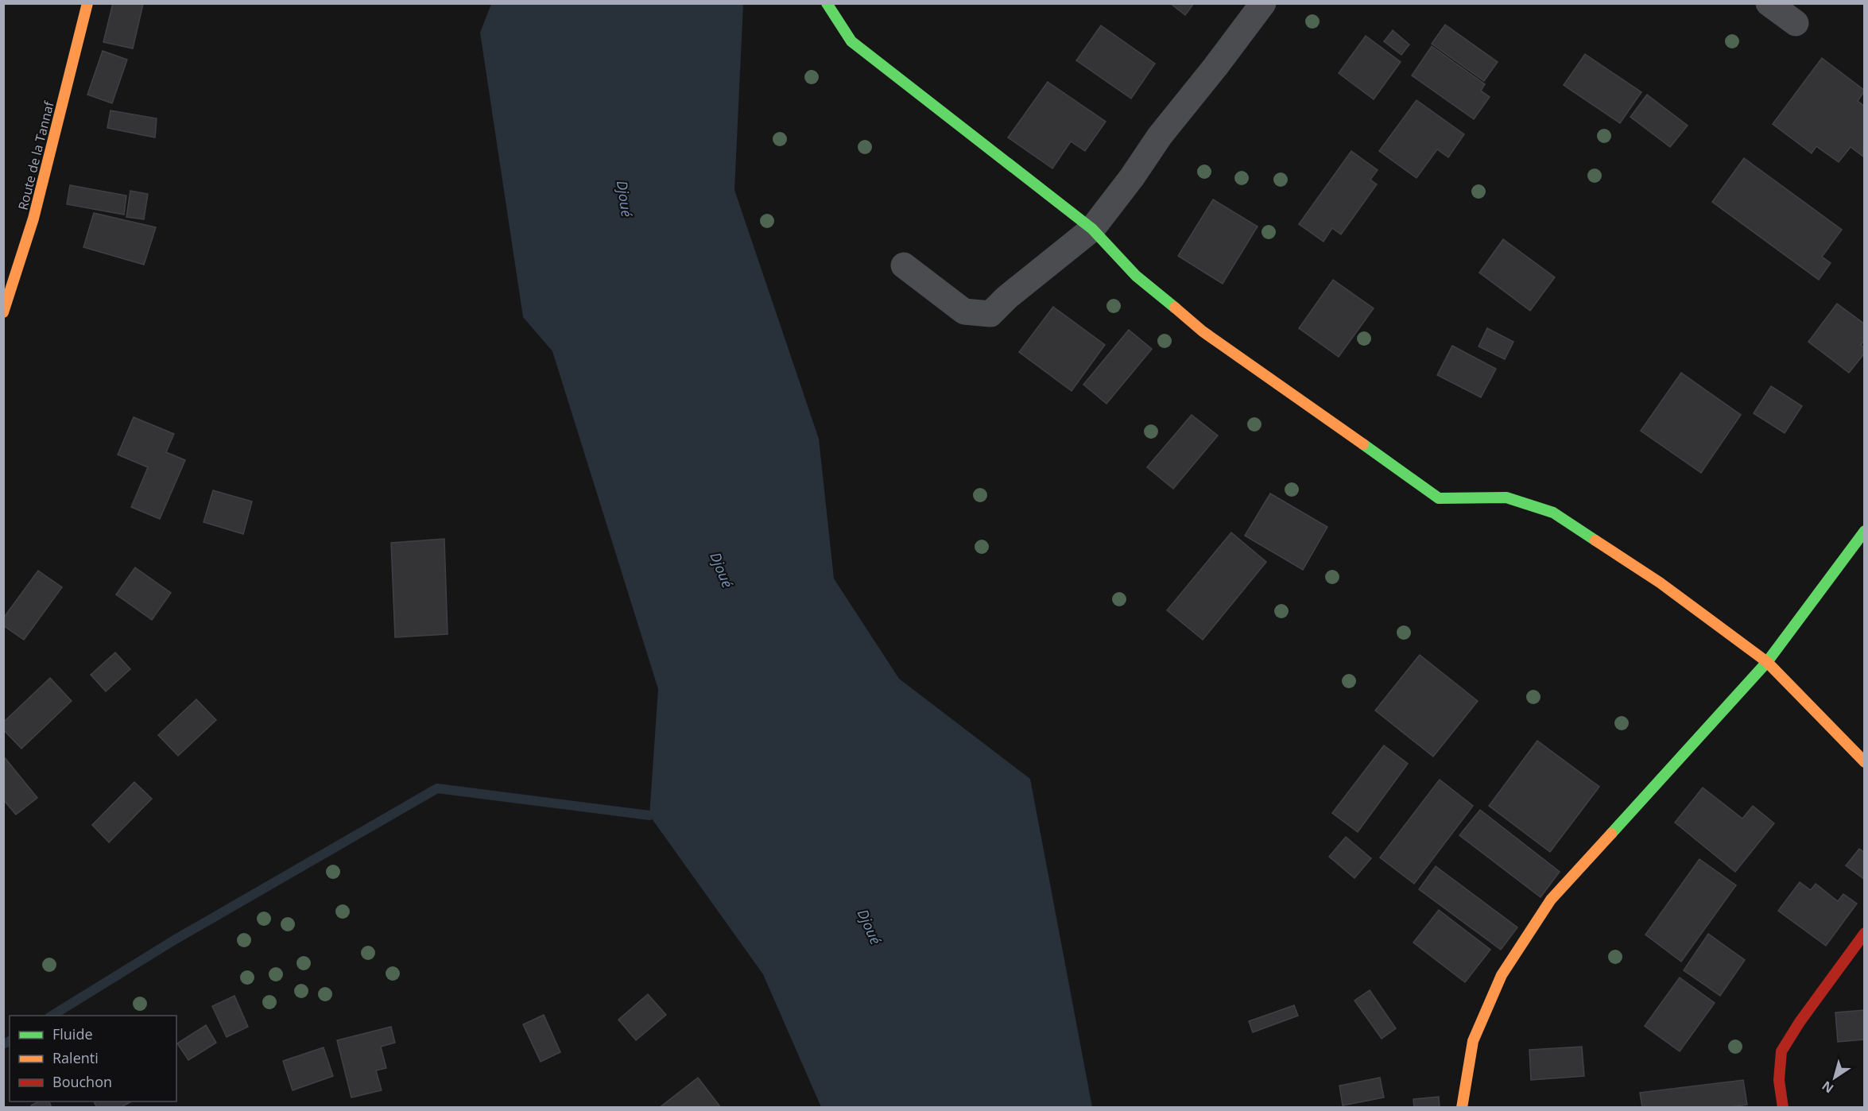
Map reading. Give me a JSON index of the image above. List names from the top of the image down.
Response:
{
  "streets": {
    "street": ["Route de la Tannaf"]
  },
  "water": ["Djoué"],
  "legend": ["Fluide", "Ralenti", "Bouchon"],
  "north": "bottom left"
}
